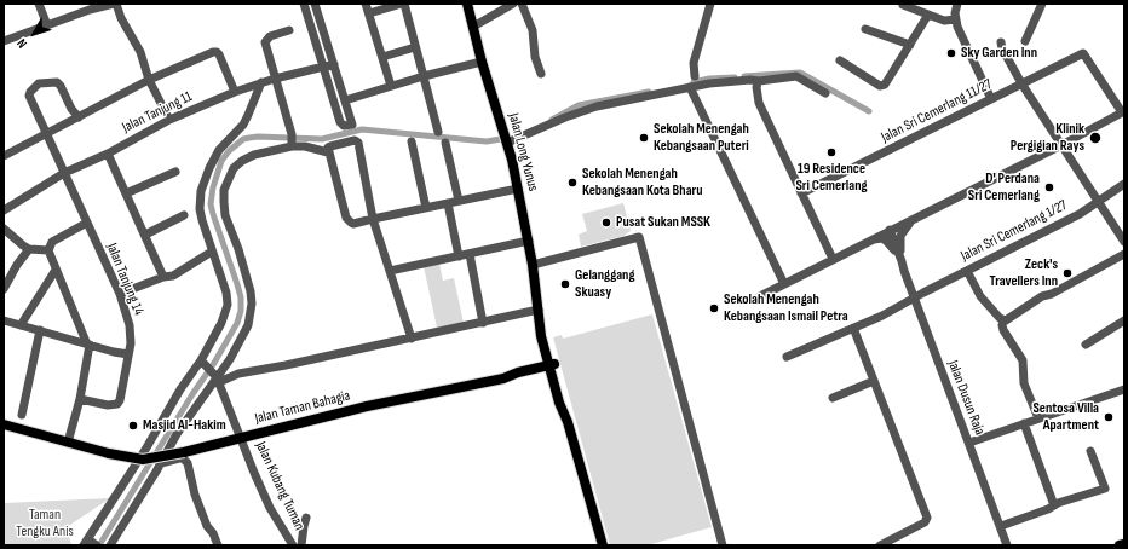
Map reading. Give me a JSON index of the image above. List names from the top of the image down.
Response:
{
  "streets": {
    "main road": ["Jalan Long Yunus", "Jalan Taman Bahagia"],
    "street": [
      "Jalan Sri Cemerlang 11/27",
      "Jalan Tanjung 11",
      "Jalan Sri Cemerlang 1/27",
      "Jalan Tanjung 14",
      "Jalan Dusun Raja",
      "Jalan Kubang Tuman"
    ]
  },
  "crossings": [
    ["Jalan Tanjung 11", "Jalan Tanjung 14"],
    ["Jalan Long Yunus", "Jalan Taman Bahagia"],
    ["Jalan Sri Cemerlang 1/27", "Jalan Dusun Raja"],
    ["Jalan Taman Bahagia", "Jalan Kubang Tuman"]
  ],
  "parks": ["Taman Tengku Anis"],
  "places": [
    "Sky Garden Inn",
    "Sekolah Menengah Kebangsaan Puteri",
    "Klinik Pergigian Rays",
    "19 Residence Sri Cemerlang",
    "Sekolah Menengah Kebangsaan Kota Bharu",
    "D' Perdana Sri Cemerlang",
    "Pusat Sukan MSSK",
    "Zeck's Travellers Inn",
    "Gelanggang Skuasy",
    "Sekolah Menengah Kebangsaan Ismail Petra",
    "Sentosa Villa Apartment",
    "Masjid Al-Hakim"
  ],
  "north": "bottom left"
}
